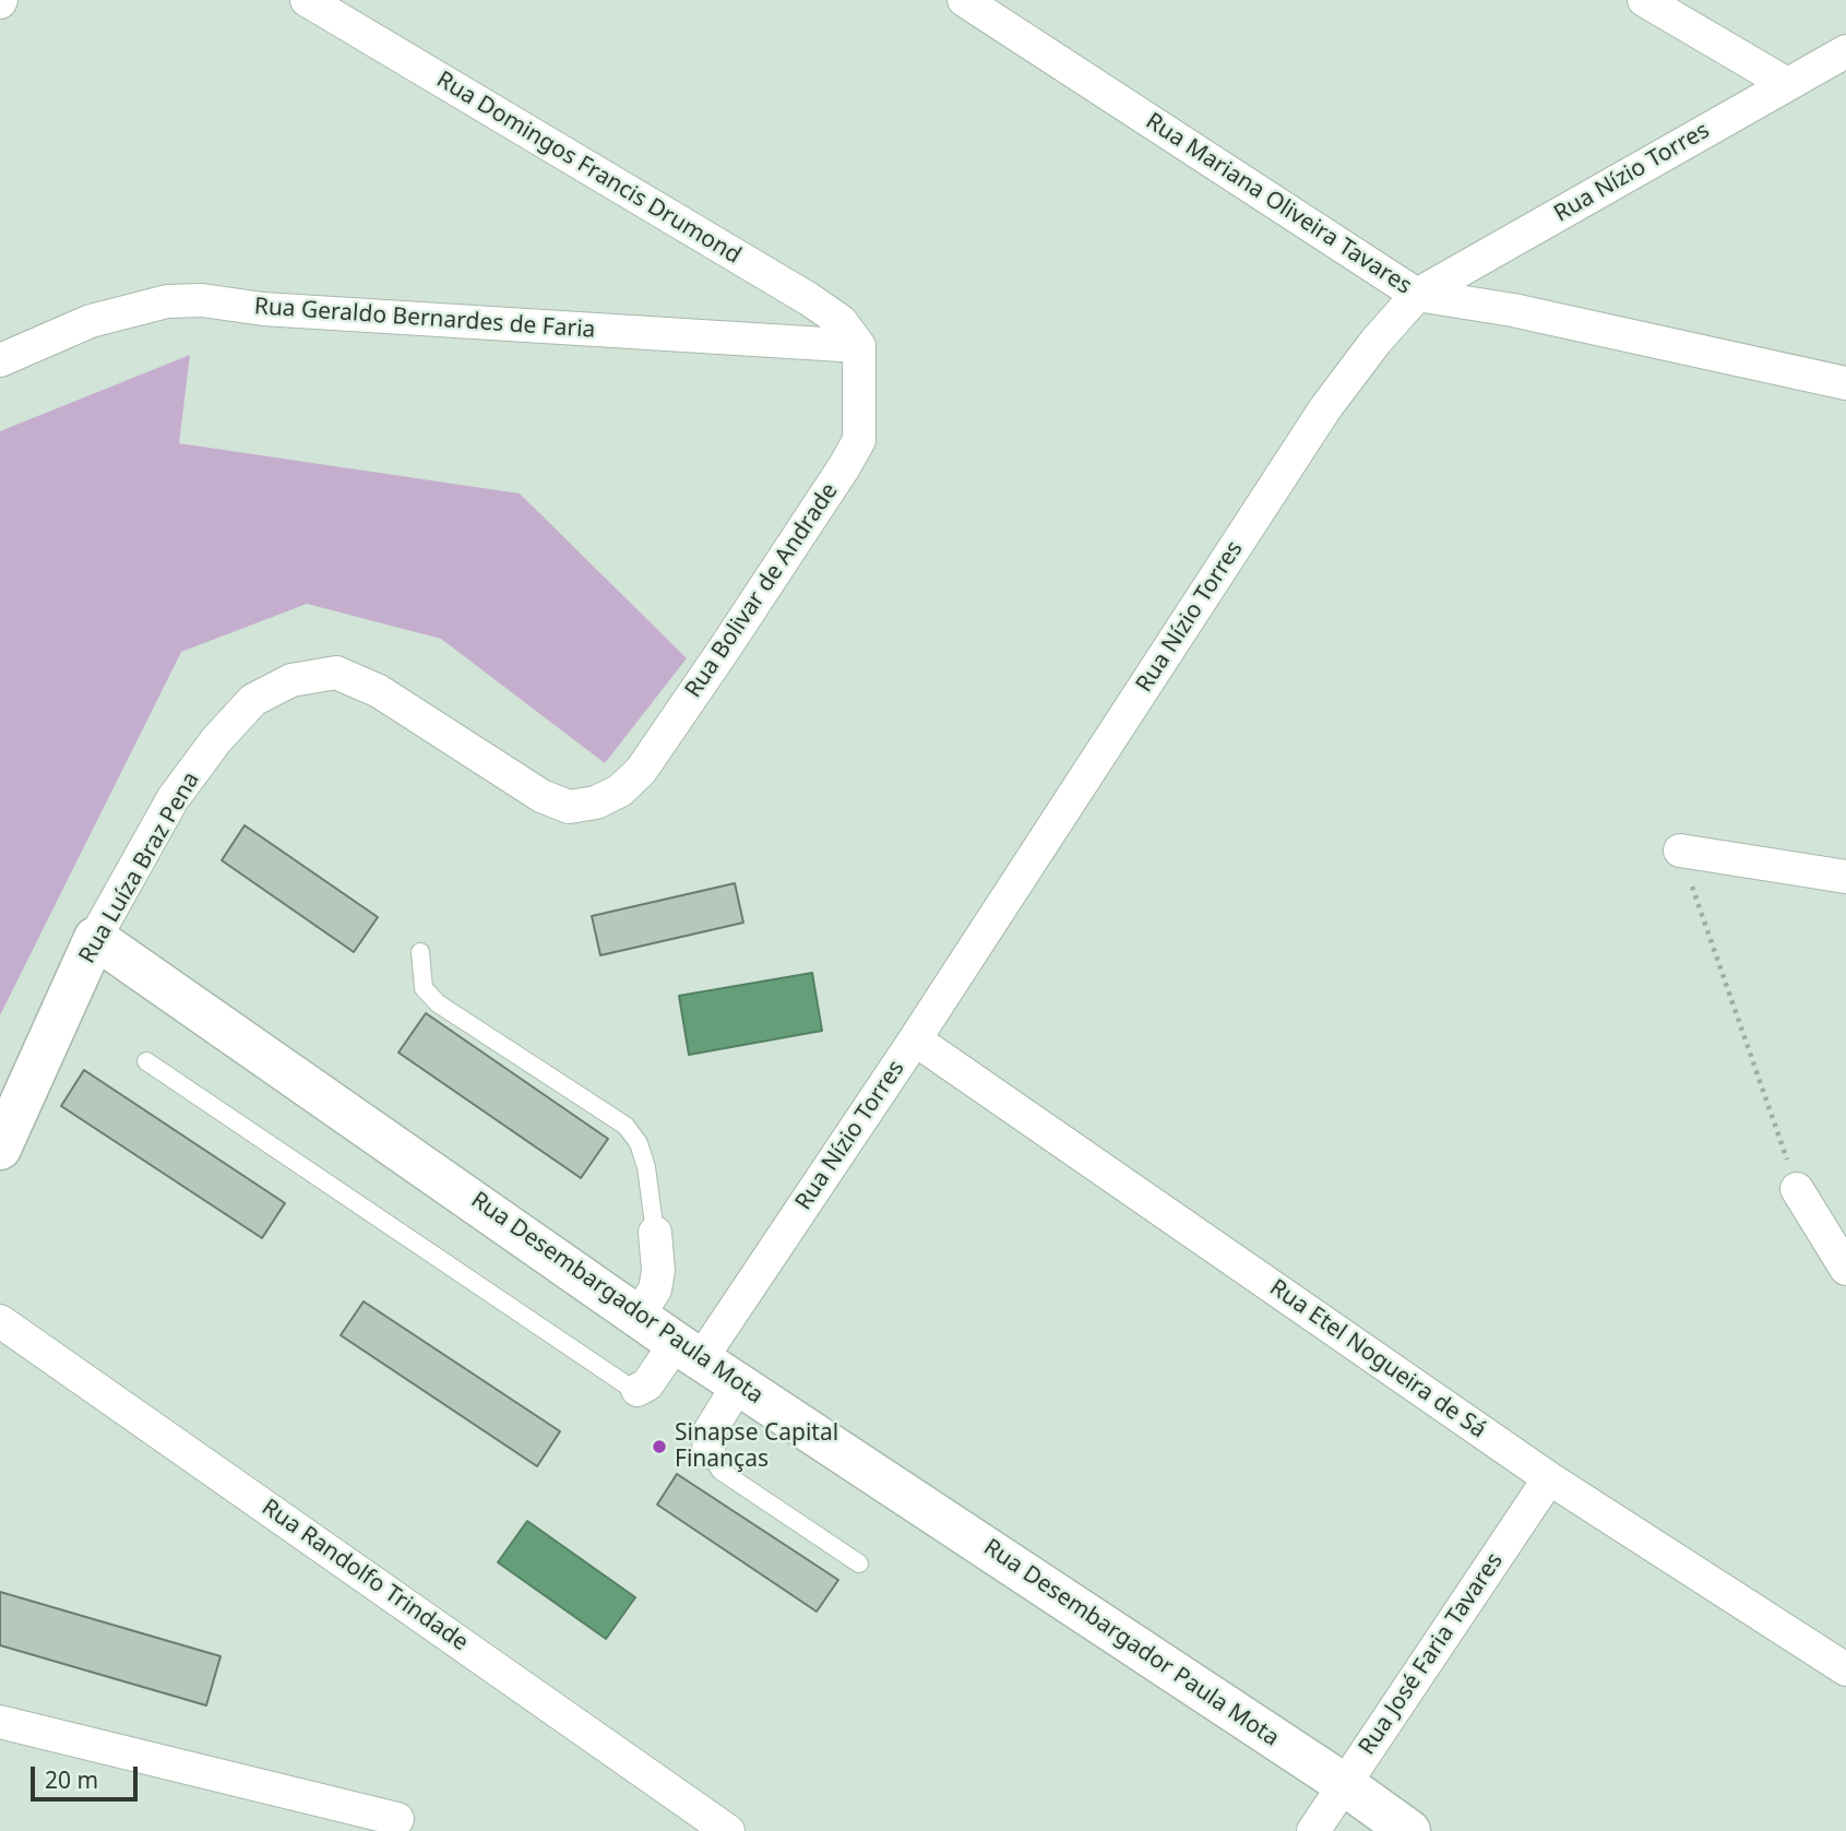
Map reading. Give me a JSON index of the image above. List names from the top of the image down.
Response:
{
  "streets": {
    "street": [
      "Rua Domingos Francis Drumond",
      "Rua Nízio Torres",
      "Rua Mariana Oliveira Tavares",
      "Rua Geraldo Bernardes de Faria",
      "Rua Bolivar de Andrade",
      "Rua Luíza Braz Pena",
      "Rua Desembargador Paula Mota",
      "Rua Etel Nogueira de Sá",
      "Rua Randolfo Trindade",
      "Rua José Faria Tavares"
    ]
  },
  "crossings": [
    ["Rua Domingos Francis Drumond", "Rua Geraldo Bernardes de Faria"],
    ["Rua Domingos Francis Drumond", "Rua Bolivar de Andrade"],
    ["Rua Nízio Torres", "Rua Mariana Oliveira Tavares"],
    ["Rua Nízio Torres", "Rua Desembargador Paula Mota"],
    ["Rua Nízio Torres", "Rua Etel Nogueira de Sá"],
    ["Rua Geraldo Bernardes de Faria", "Rua Bolivar de Andrade"],
    ["Rua Bolivar de Andrade", "Rua Luíza Braz Pena"],
    ["Rua Luíza Braz Pena", "Rua Desembargador Paula Mota"],
    ["Rua Desembargador Paula Mota", "Rua José Faria Tavares"],
    ["Rua Etel Nogueira de Sá", "Rua José Faria Tavares"]
  ],
  "places": ["Sinapse Capital Finanças"],
  "scale_bar": "20 m"
}
